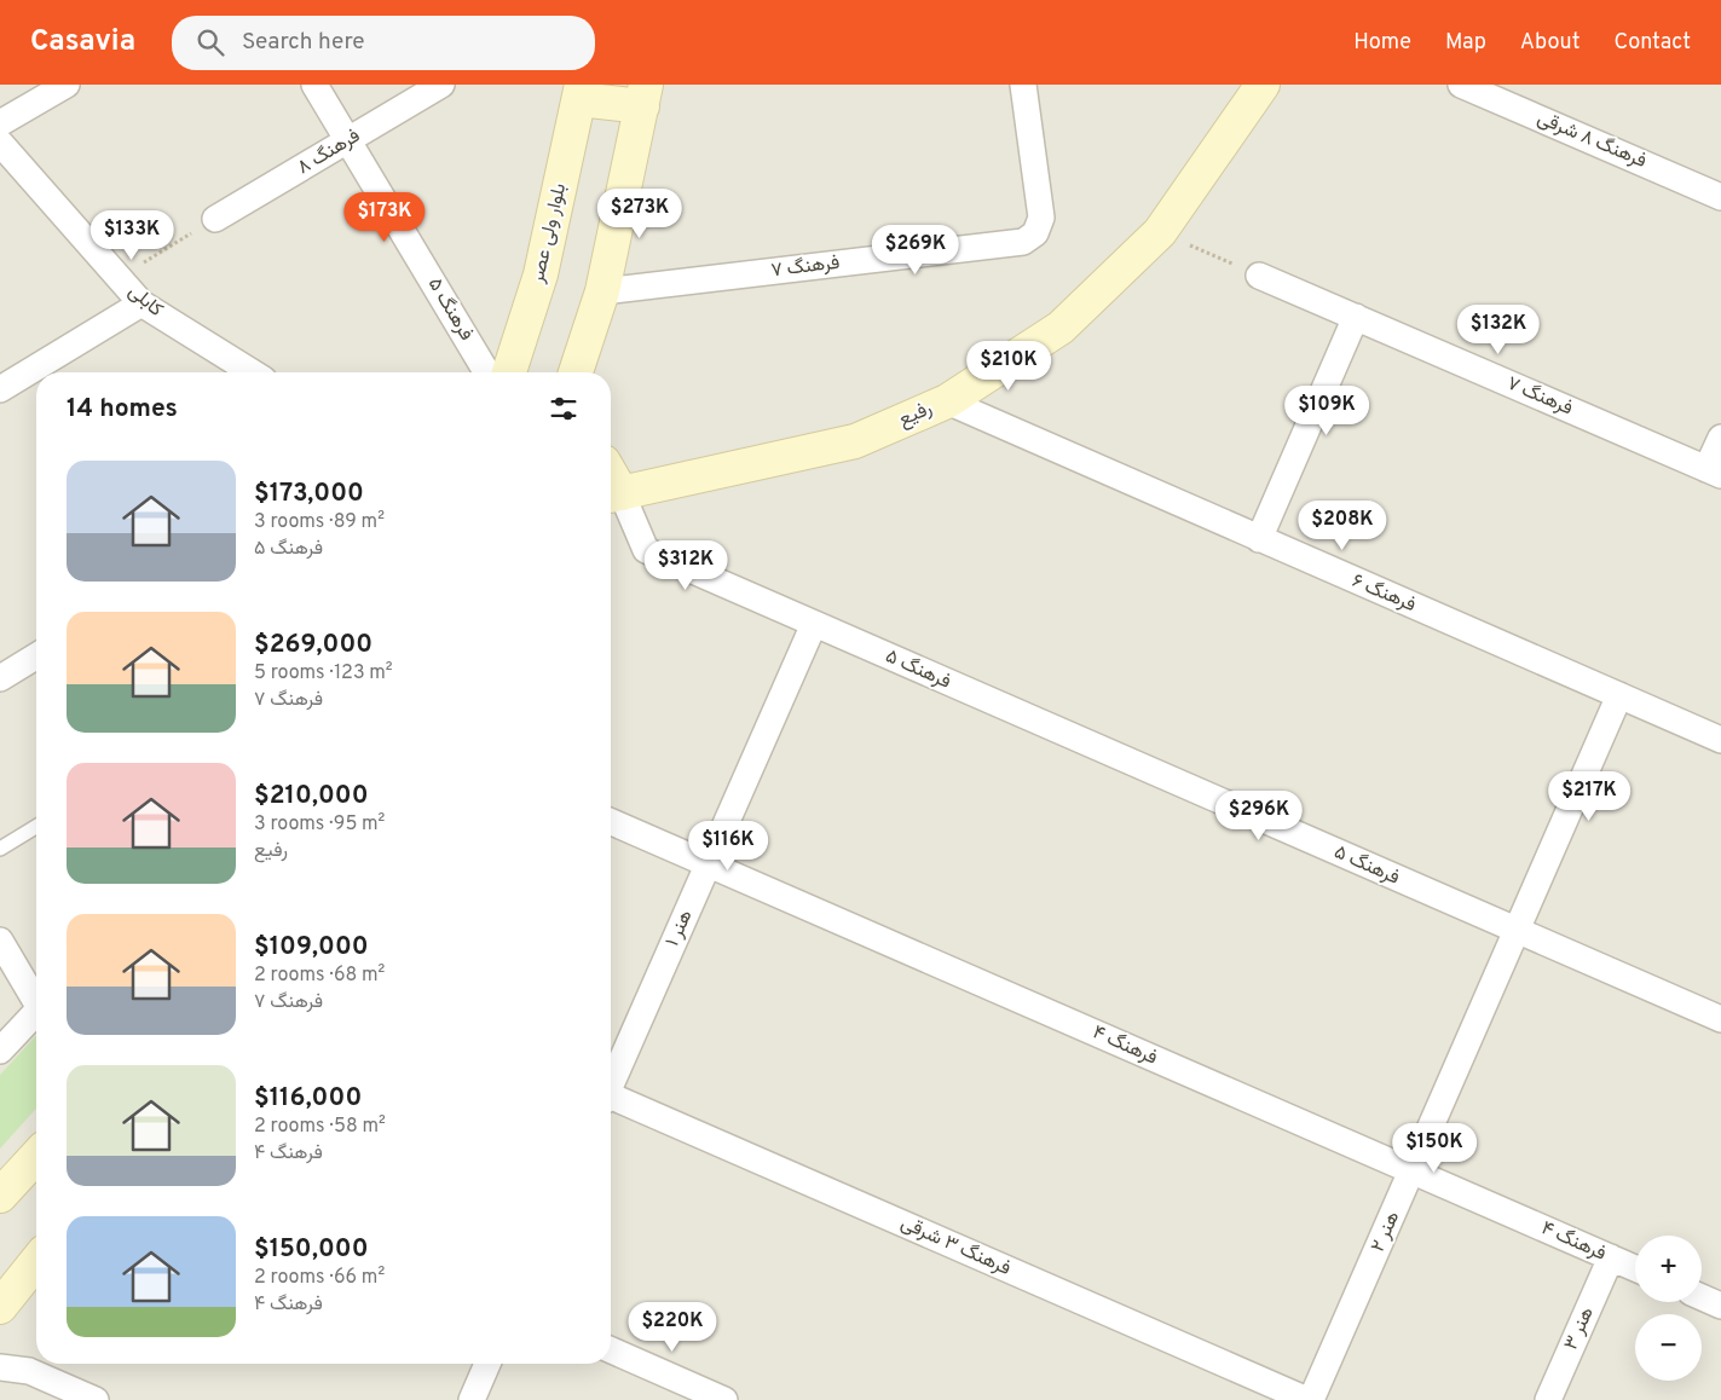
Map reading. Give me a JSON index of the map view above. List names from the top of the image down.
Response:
{
  "streets": {
    "street": [
      "فرهنگ ۸ شرقی",
      "فرهنگ ۸",
      "بلوار ولی عصر",
      "فرهنگ ۷",
      "کابلی",
      "فرهنگ ۵",
      "رفیع",
      "فرهنگ ۶",
      "هنر ۱",
      "فرهنگ ۴",
      "هنر ۲",
      "فرهنگ ۳ شرقی",
      "هنر ۳"
    ]
  },
  "crossings": [
    ["فرهنگ ۸", "فرهنگ ۵"],
    ["فرهنگ ۵", "رفیع"],
    ["فرهنگ ۵", "هنر ۱"],
    ["فرهنگ ۵", "هنر ۲"],
    ["رفیع", "فرهنگ ۶"],
    ["فرهنگ ۶", "هنر ۲"],
    ["هنر ۱", "فرهنگ ۴"],
    ["فرهنگ ۴", "هنر ۲"],
    ["فرهنگ ۴", "هنر ۳"],
    ["هنر ۲", "فرهنگ ۳ شرقی"]
  ],
  "page": {
    "header": "Casavia",
    "search": "Search here",
    "nav": [
      "Home",
      "Map",
      "About",
      "Contact"
    ],
    "price": [
      "$273K",
      "$173K",
      "$133K",
      "$269K",
      "$132K",
      "$210K",
      "$109K",
      "$208K",
      "$312K",
      "$217K",
      "$296K",
      "$116K",
      "$150K",
      "$220K"
    ],
    "heading": "14 homes",
    "list": [
      {
        "name": "$173,000",
        "note": "3 rooms · 89 m² · فرهنگ ۵"
      },
      {
        "name": "$269,000",
        "note": "5 rooms · 123 m² · فرهنگ ۷"
      },
      {
        "name": "$210,000",
        "note": "3 rooms · 95 m² · رفیع"
      },
      {
        "name": "$109,000",
        "note": "2 rooms · 68 m² · فرهنگ ۷"
      },
      {
        "name": "$116,000",
        "note": "2 rooms · 58 m² · فرهنگ ۴"
      },
      {
        "name": "$150,000",
        "note": "2 rooms · 66 m² · فرهنگ ۴"
      }
    ],
    "map_buttons": ["+", "−"]
  }
}
